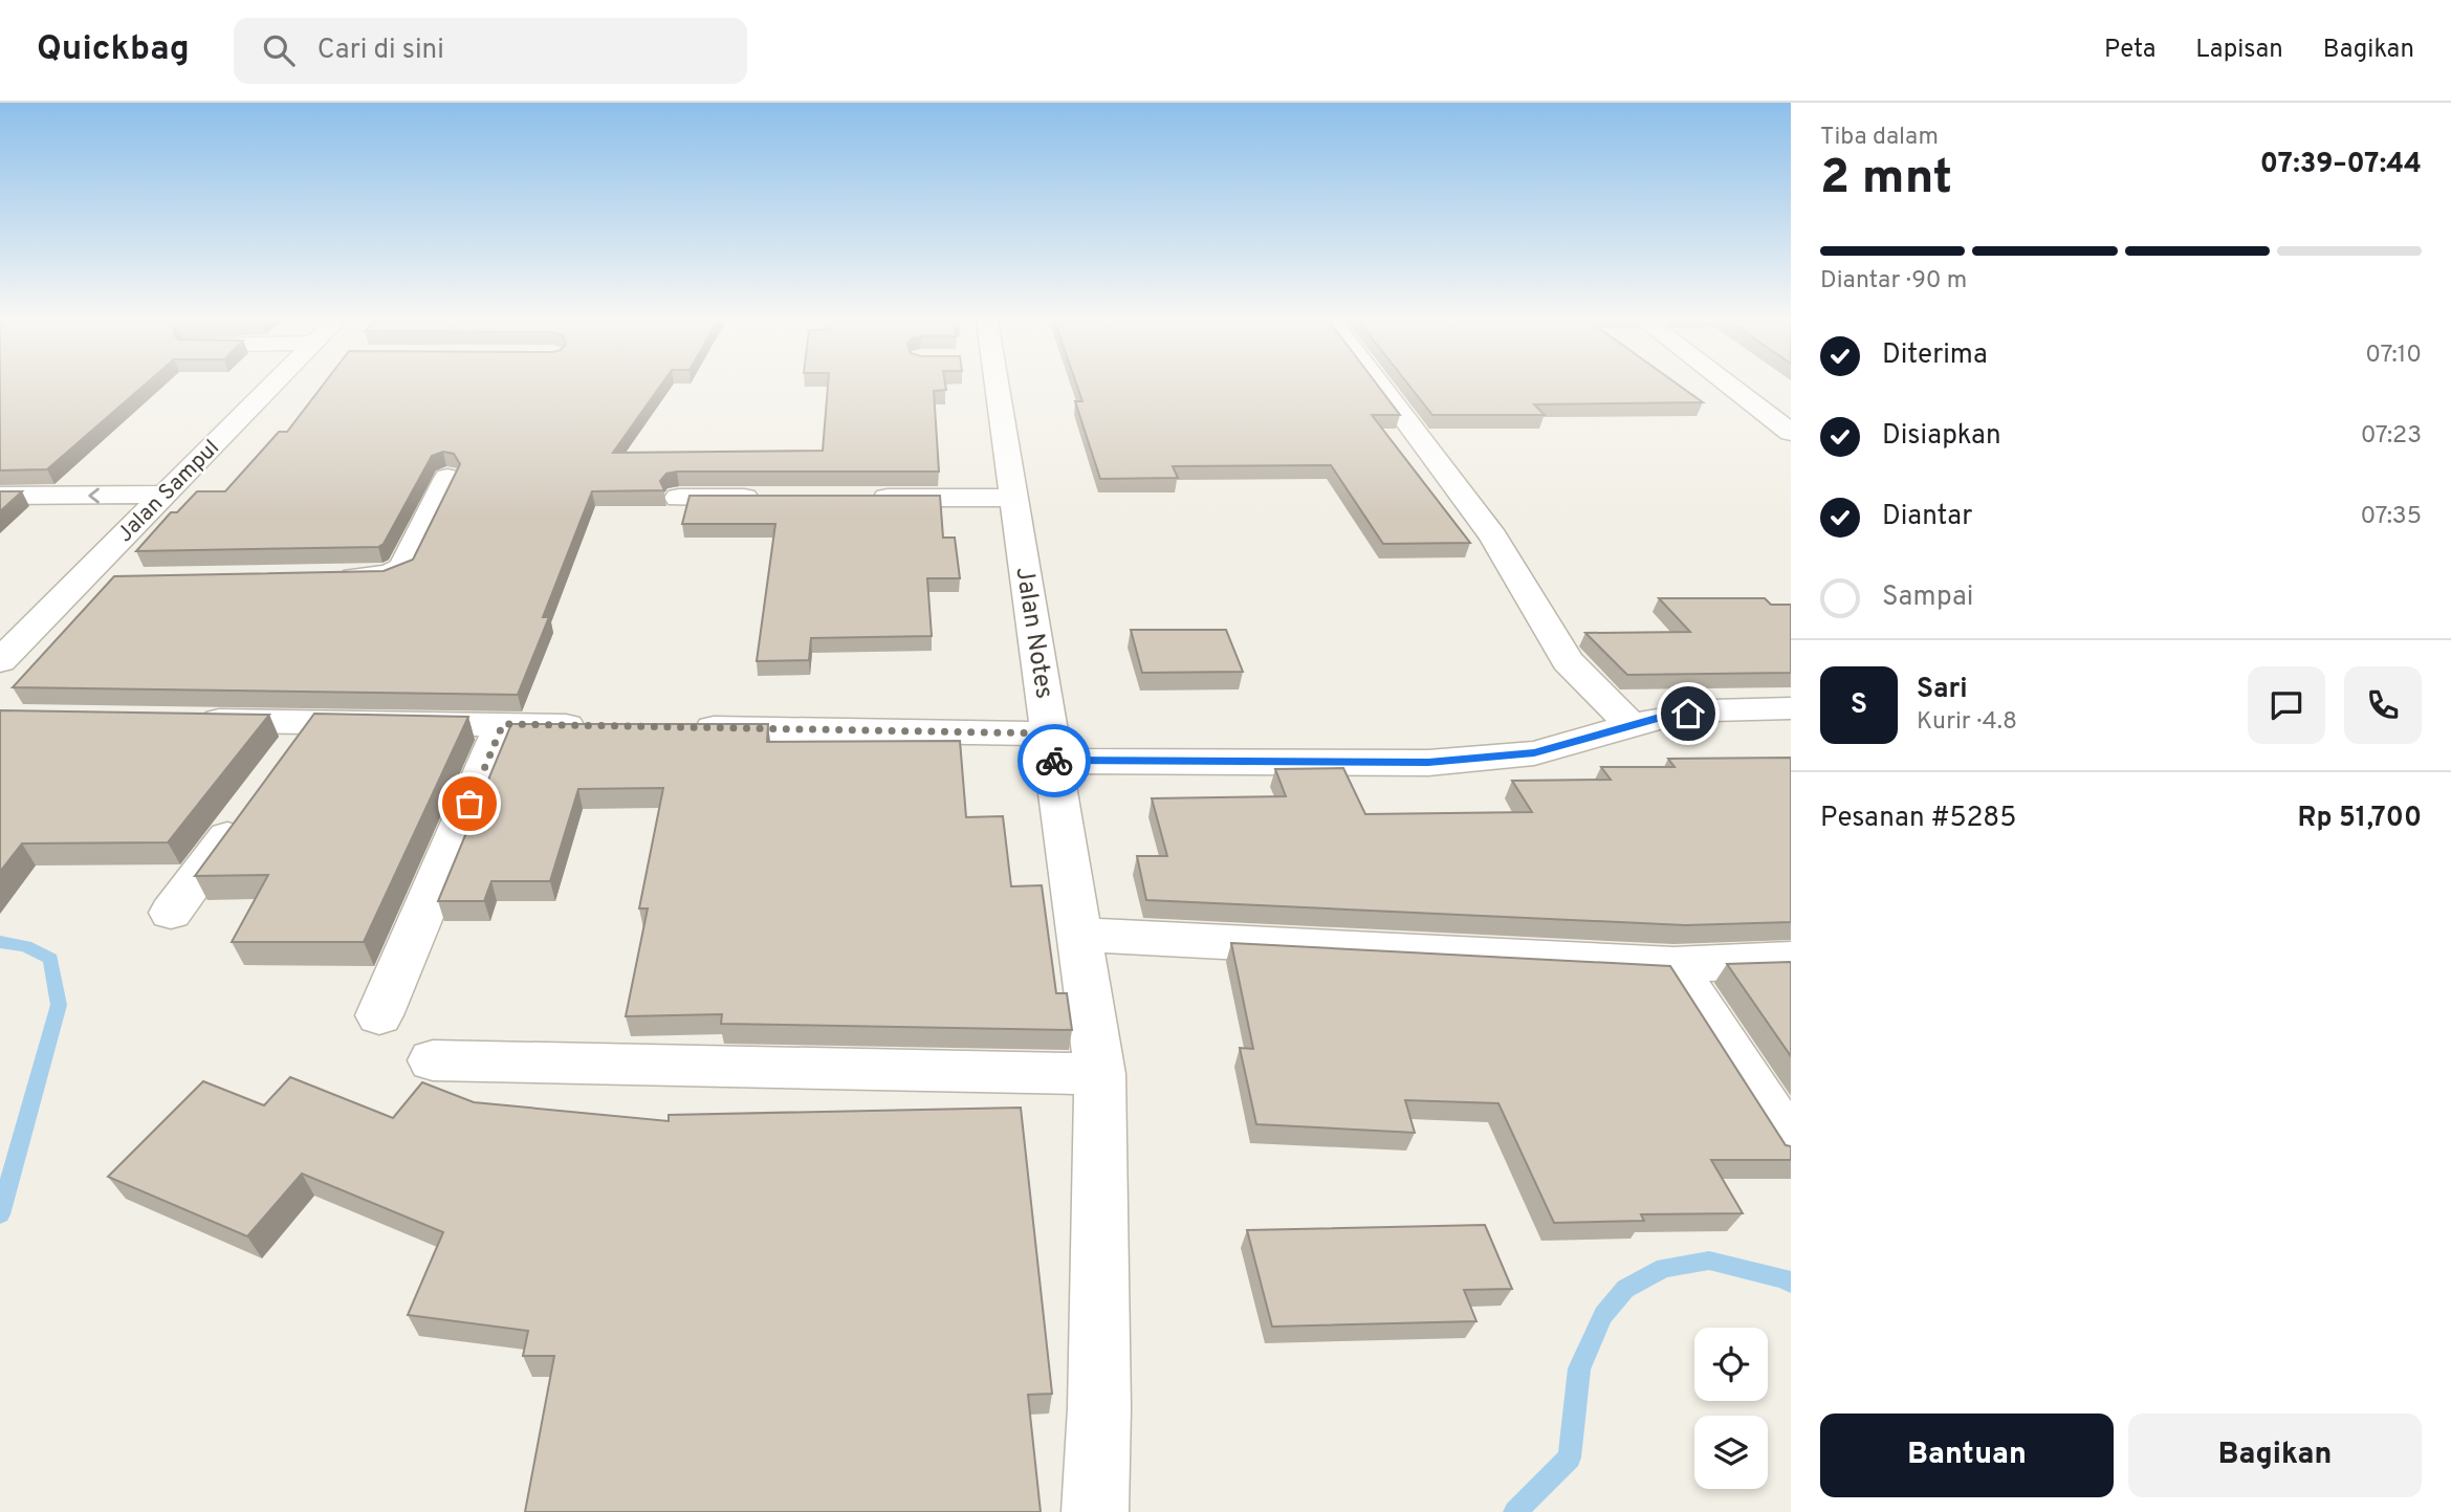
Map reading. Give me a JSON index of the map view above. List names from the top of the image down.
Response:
{
  "streets": {
    "street": ["Jalan Sampul", "Jalan Notes"]
  },
  "page": {
    "header": "Quickbag",
    "search": "Cari di sini",
    "nav": ["Peta", "Lapisan", "Bagikan"],
    "heading": ["2 mnt", "Tiba dalam", "07:39–07:44"],
    "panel": [
      "Sari",
      "Kurir · 4.8",
      "Pesanan #5285",
      "Rp 51,700"
    ],
    "bar": "Diantar · 90 m",
    "list": [
      ["Diterima", "07:10"],
      ["Disiapkan", "07:23"],
      ["Diantar", "07:35"],
      "Sampai"
    ],
    "round": "S",
    "buttons": ["Bantuan", "Bagikan"]
  }
}
